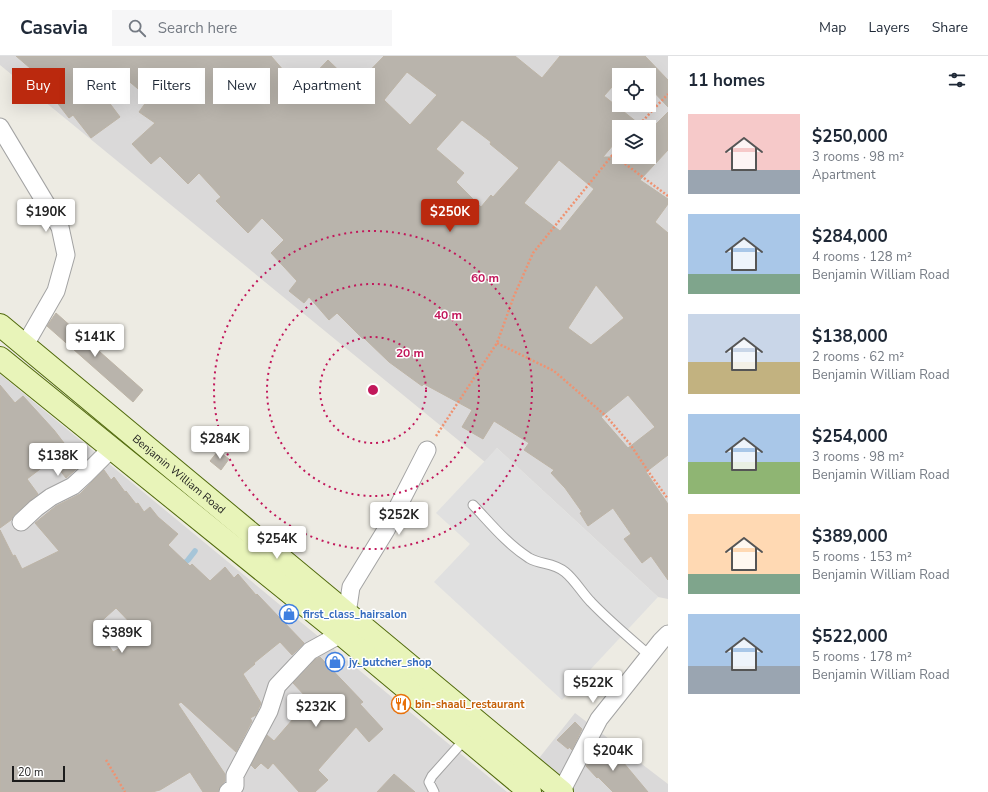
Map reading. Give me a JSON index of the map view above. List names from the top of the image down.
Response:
{
  "streets": {
    "main road": ["Benjamin William Road"]
  },
  "places": {
    "shop": ["first_class_hairsalon", "jy_butcher_shop"],
    "restaurant": ["bin-shaali_restaurant"]
  },
  "scale_bar": "20 m",
  "page": {
    "header": "Casavia",
    "search": "Search here",
    "nav": ["Map", "Layers", "Share"],
    "heading": "11 homes",
    "chip": [
      "Buy",
      "Rent",
      "Filters",
      "New",
      "Apartment"
    ],
    "list": [
      {
        "name": "$250,000",
        "note": "3 rooms · 98 m² · Apartment"
      },
      {
        "name": "$284,000",
        "note": "4 rooms · 128 m² · Benjamin William Road"
      },
      {
        "name": "$138,000",
        "note": "2 rooms · 62 m² · Benjamin William Road"
      },
      {
        "name": "$254,000",
        "note": "3 rooms · 98 m² · Benjamin William Road"
      },
      {
        "name": "$389,000",
        "note": "5 rooms · 153 m² · Benjamin William Road"
      },
      {
        "name": "$522,000",
        "note": "5 rooms · 178 m² · Benjamin William Road"
      }
    ],
    "price": [
      "$190K",
      "$250K",
      "$141K",
      "$284K",
      "$138K",
      "$252K",
      "$254K",
      "$389K",
      "$522K",
      "$232K",
      "$204K"
    ],
    "scale": "20 m"
  },
  "rings": ["60 m", "40 m", "20 m"]
}
